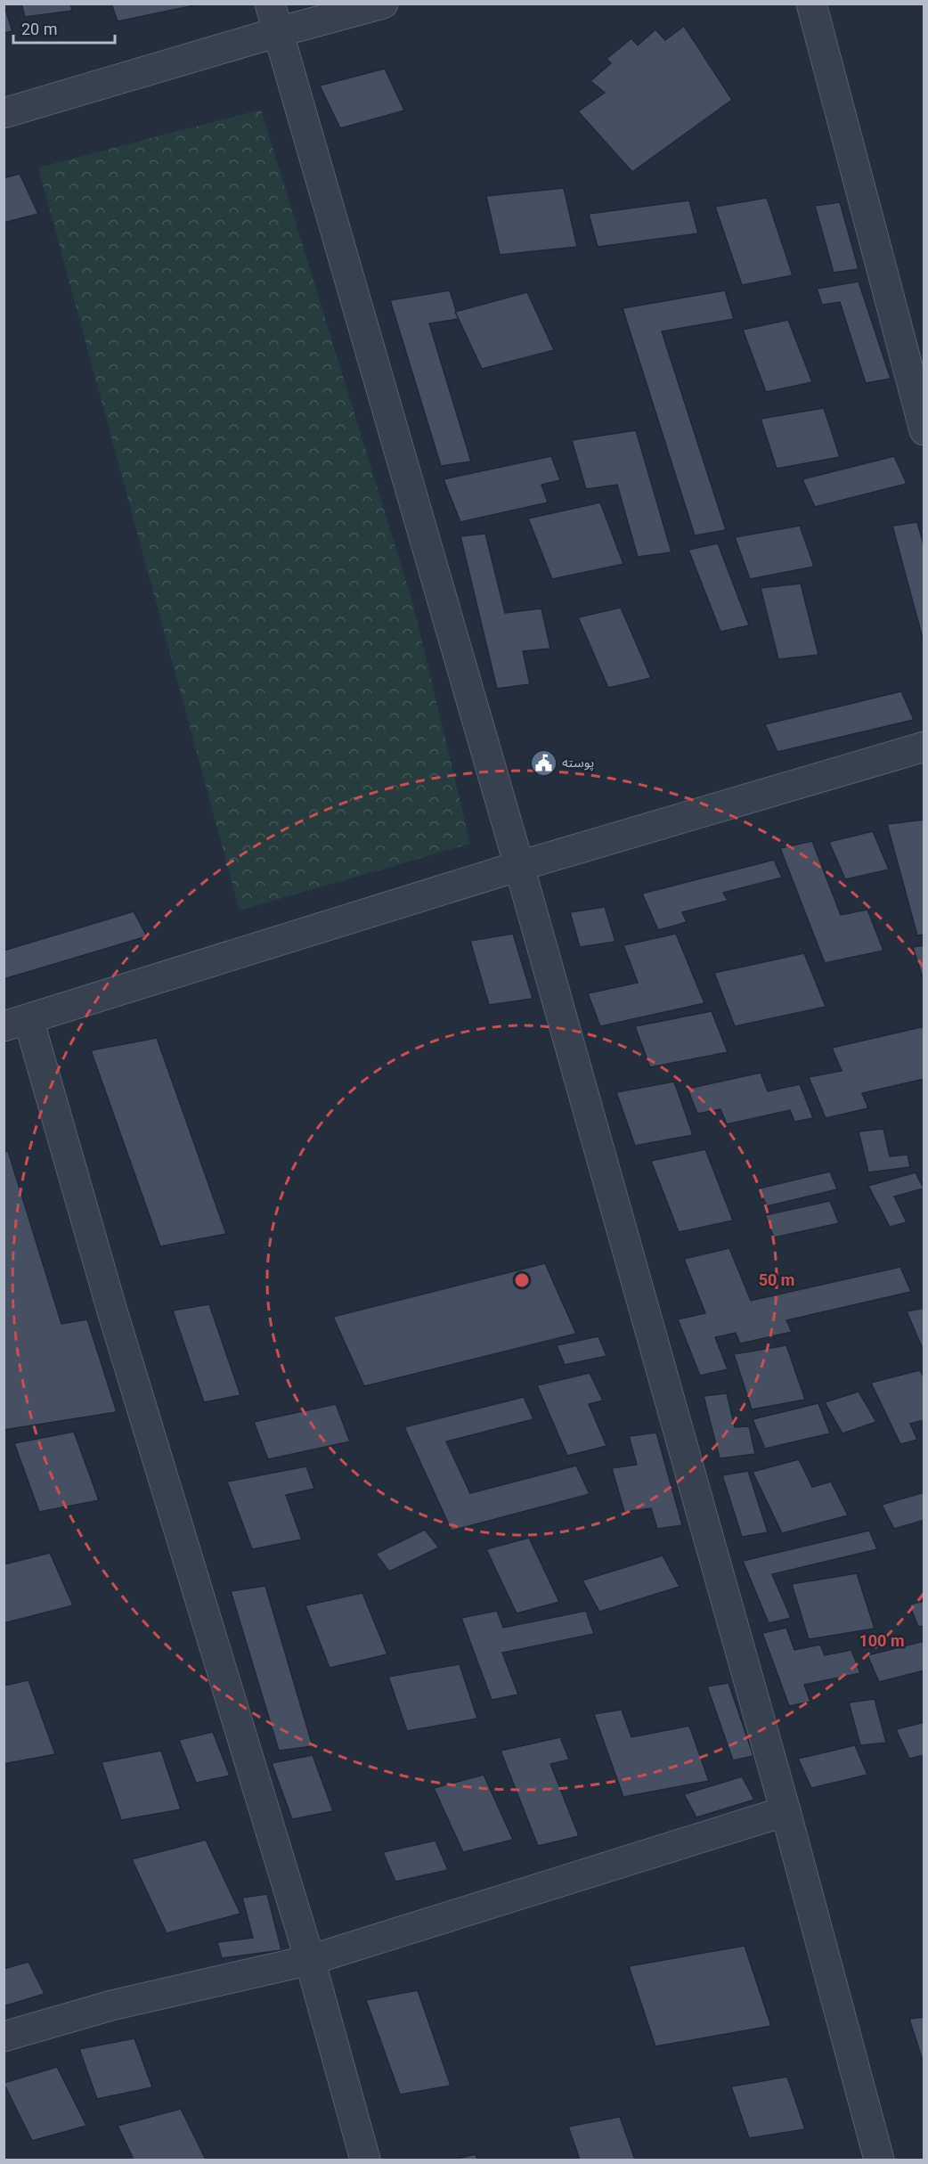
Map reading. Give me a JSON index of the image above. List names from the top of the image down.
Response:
{
  "places": {
    "public building": ["پوسته"]
  },
  "scale_bar": "20 m",
  "rings": ["50 m", "100 m"]
}
